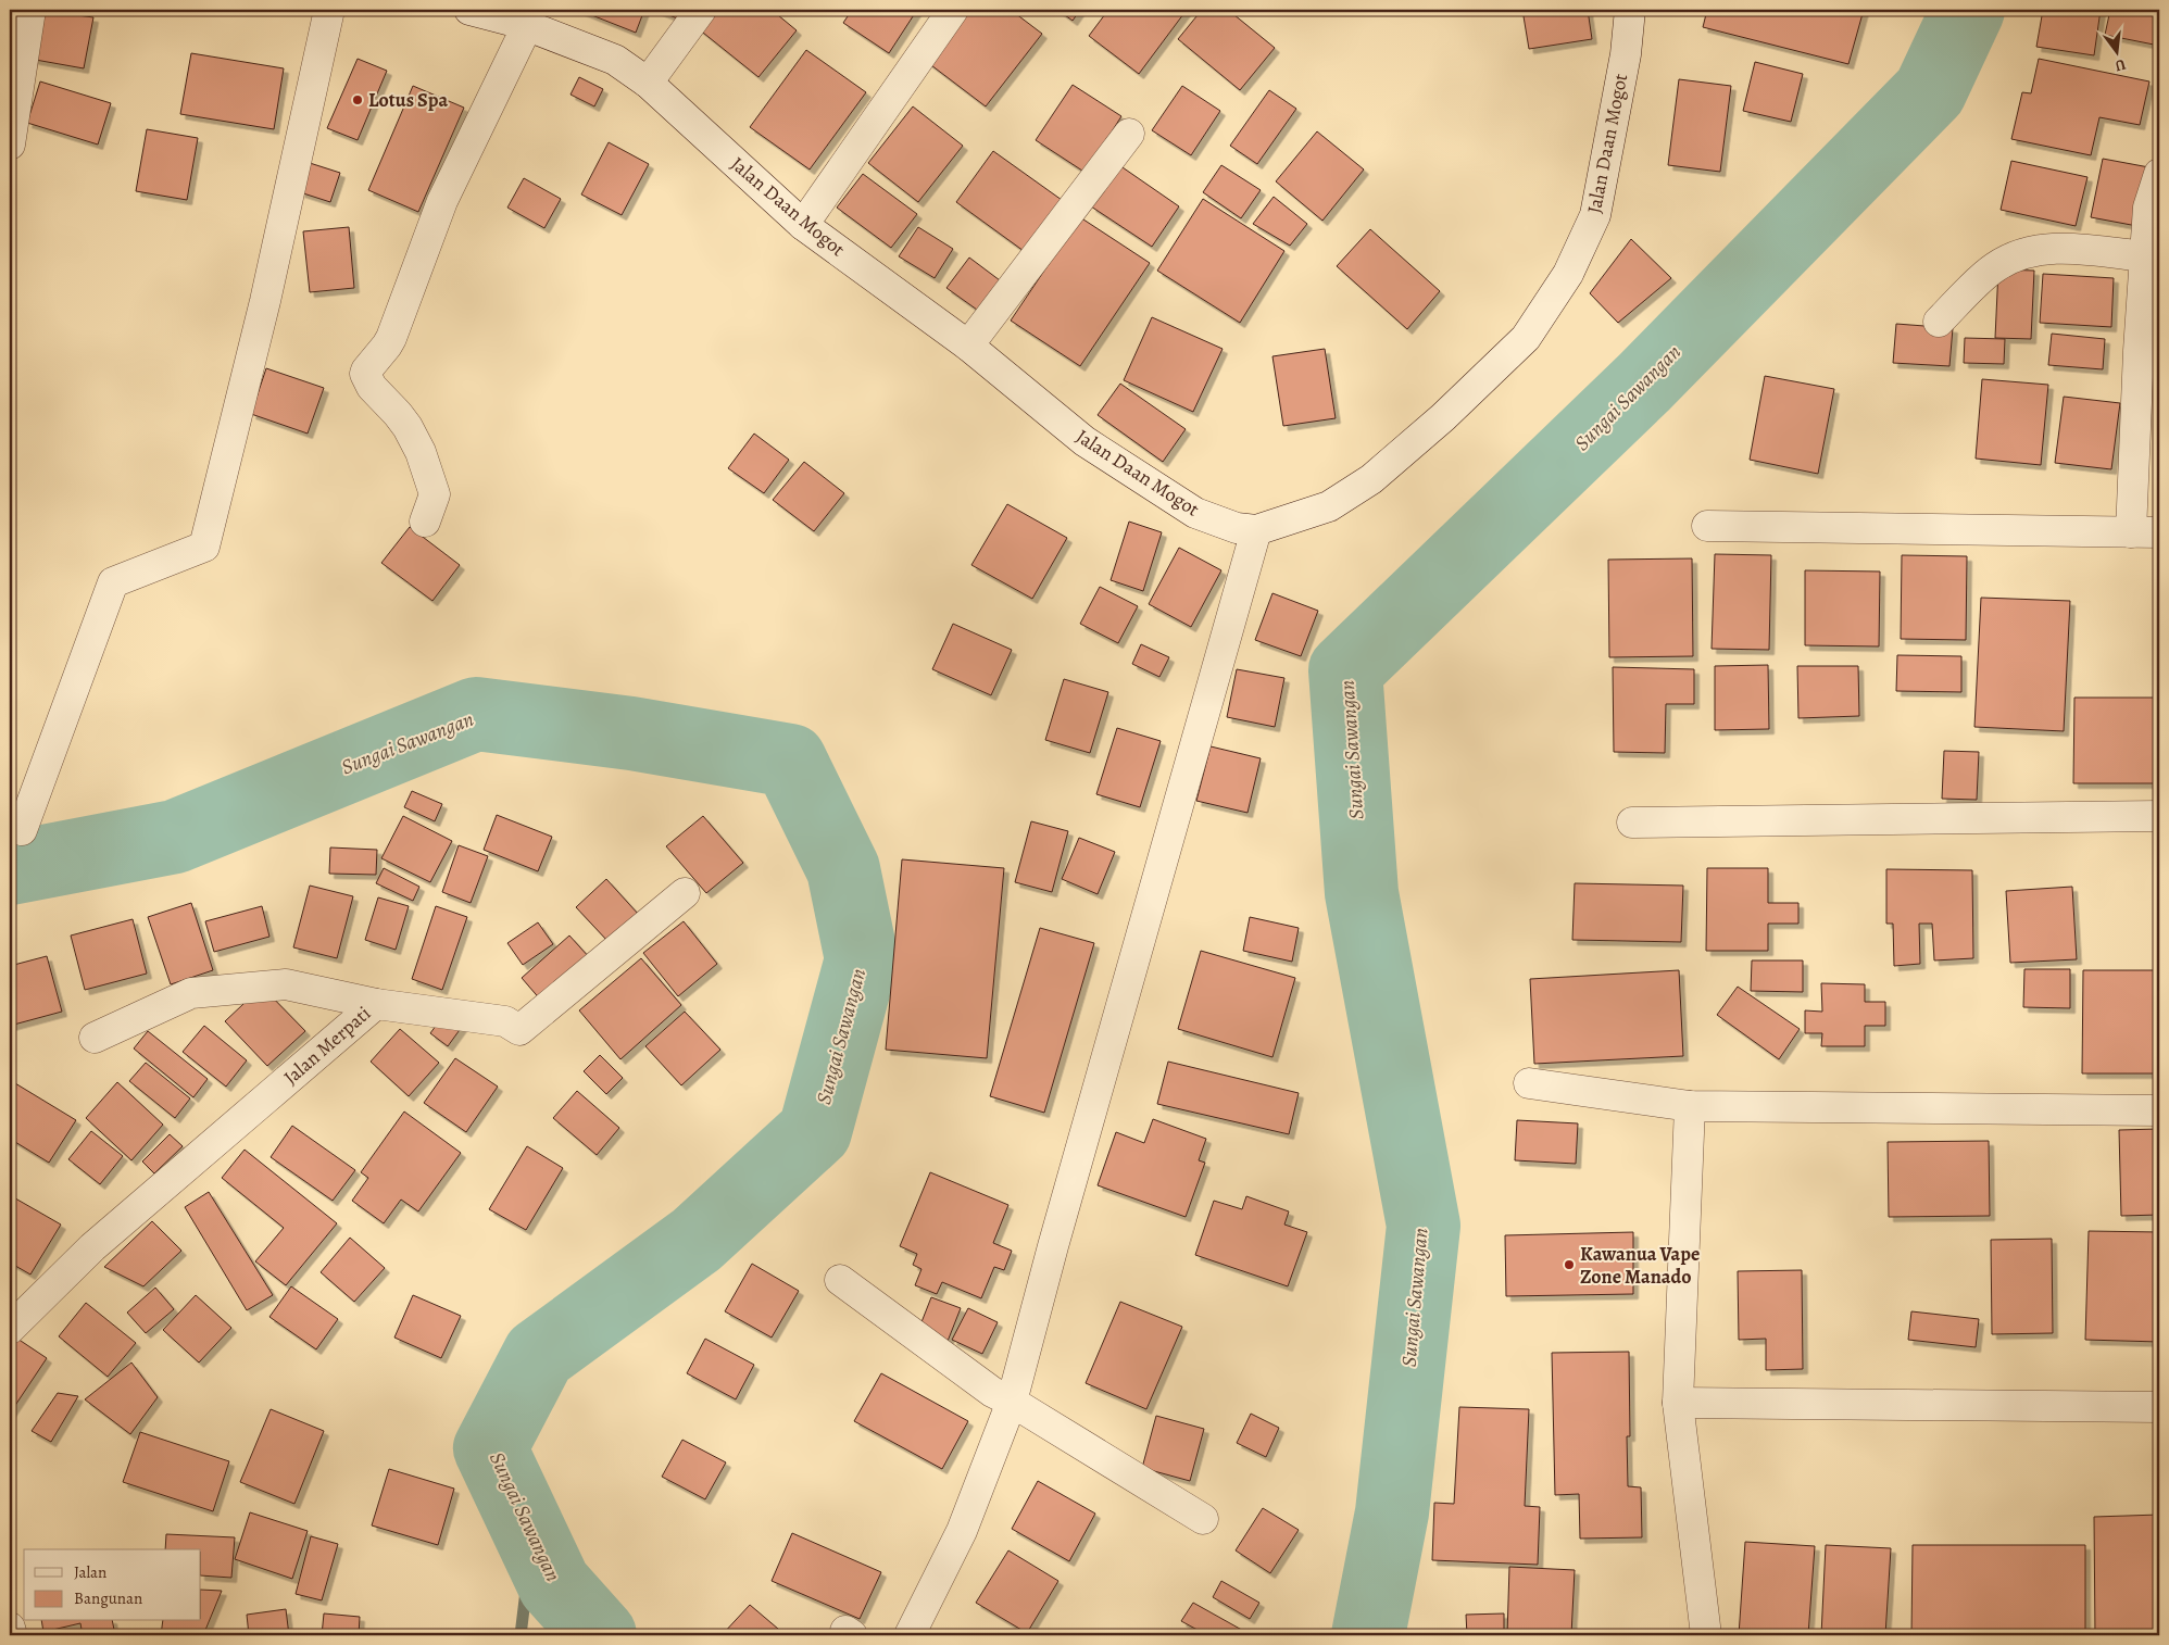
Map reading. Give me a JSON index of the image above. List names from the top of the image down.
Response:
{
  "streets": {
    "street": ["Jalan Daan Mogot", "Jalan Merpati"]
  },
  "water": ["Sungai Sawangan"],
  "places": ["Lotus Spa", "Kawanua Vape Zone Manado"],
  "legend": ["Jalan", "Bangunan"],
  "north": "bottom"
}
